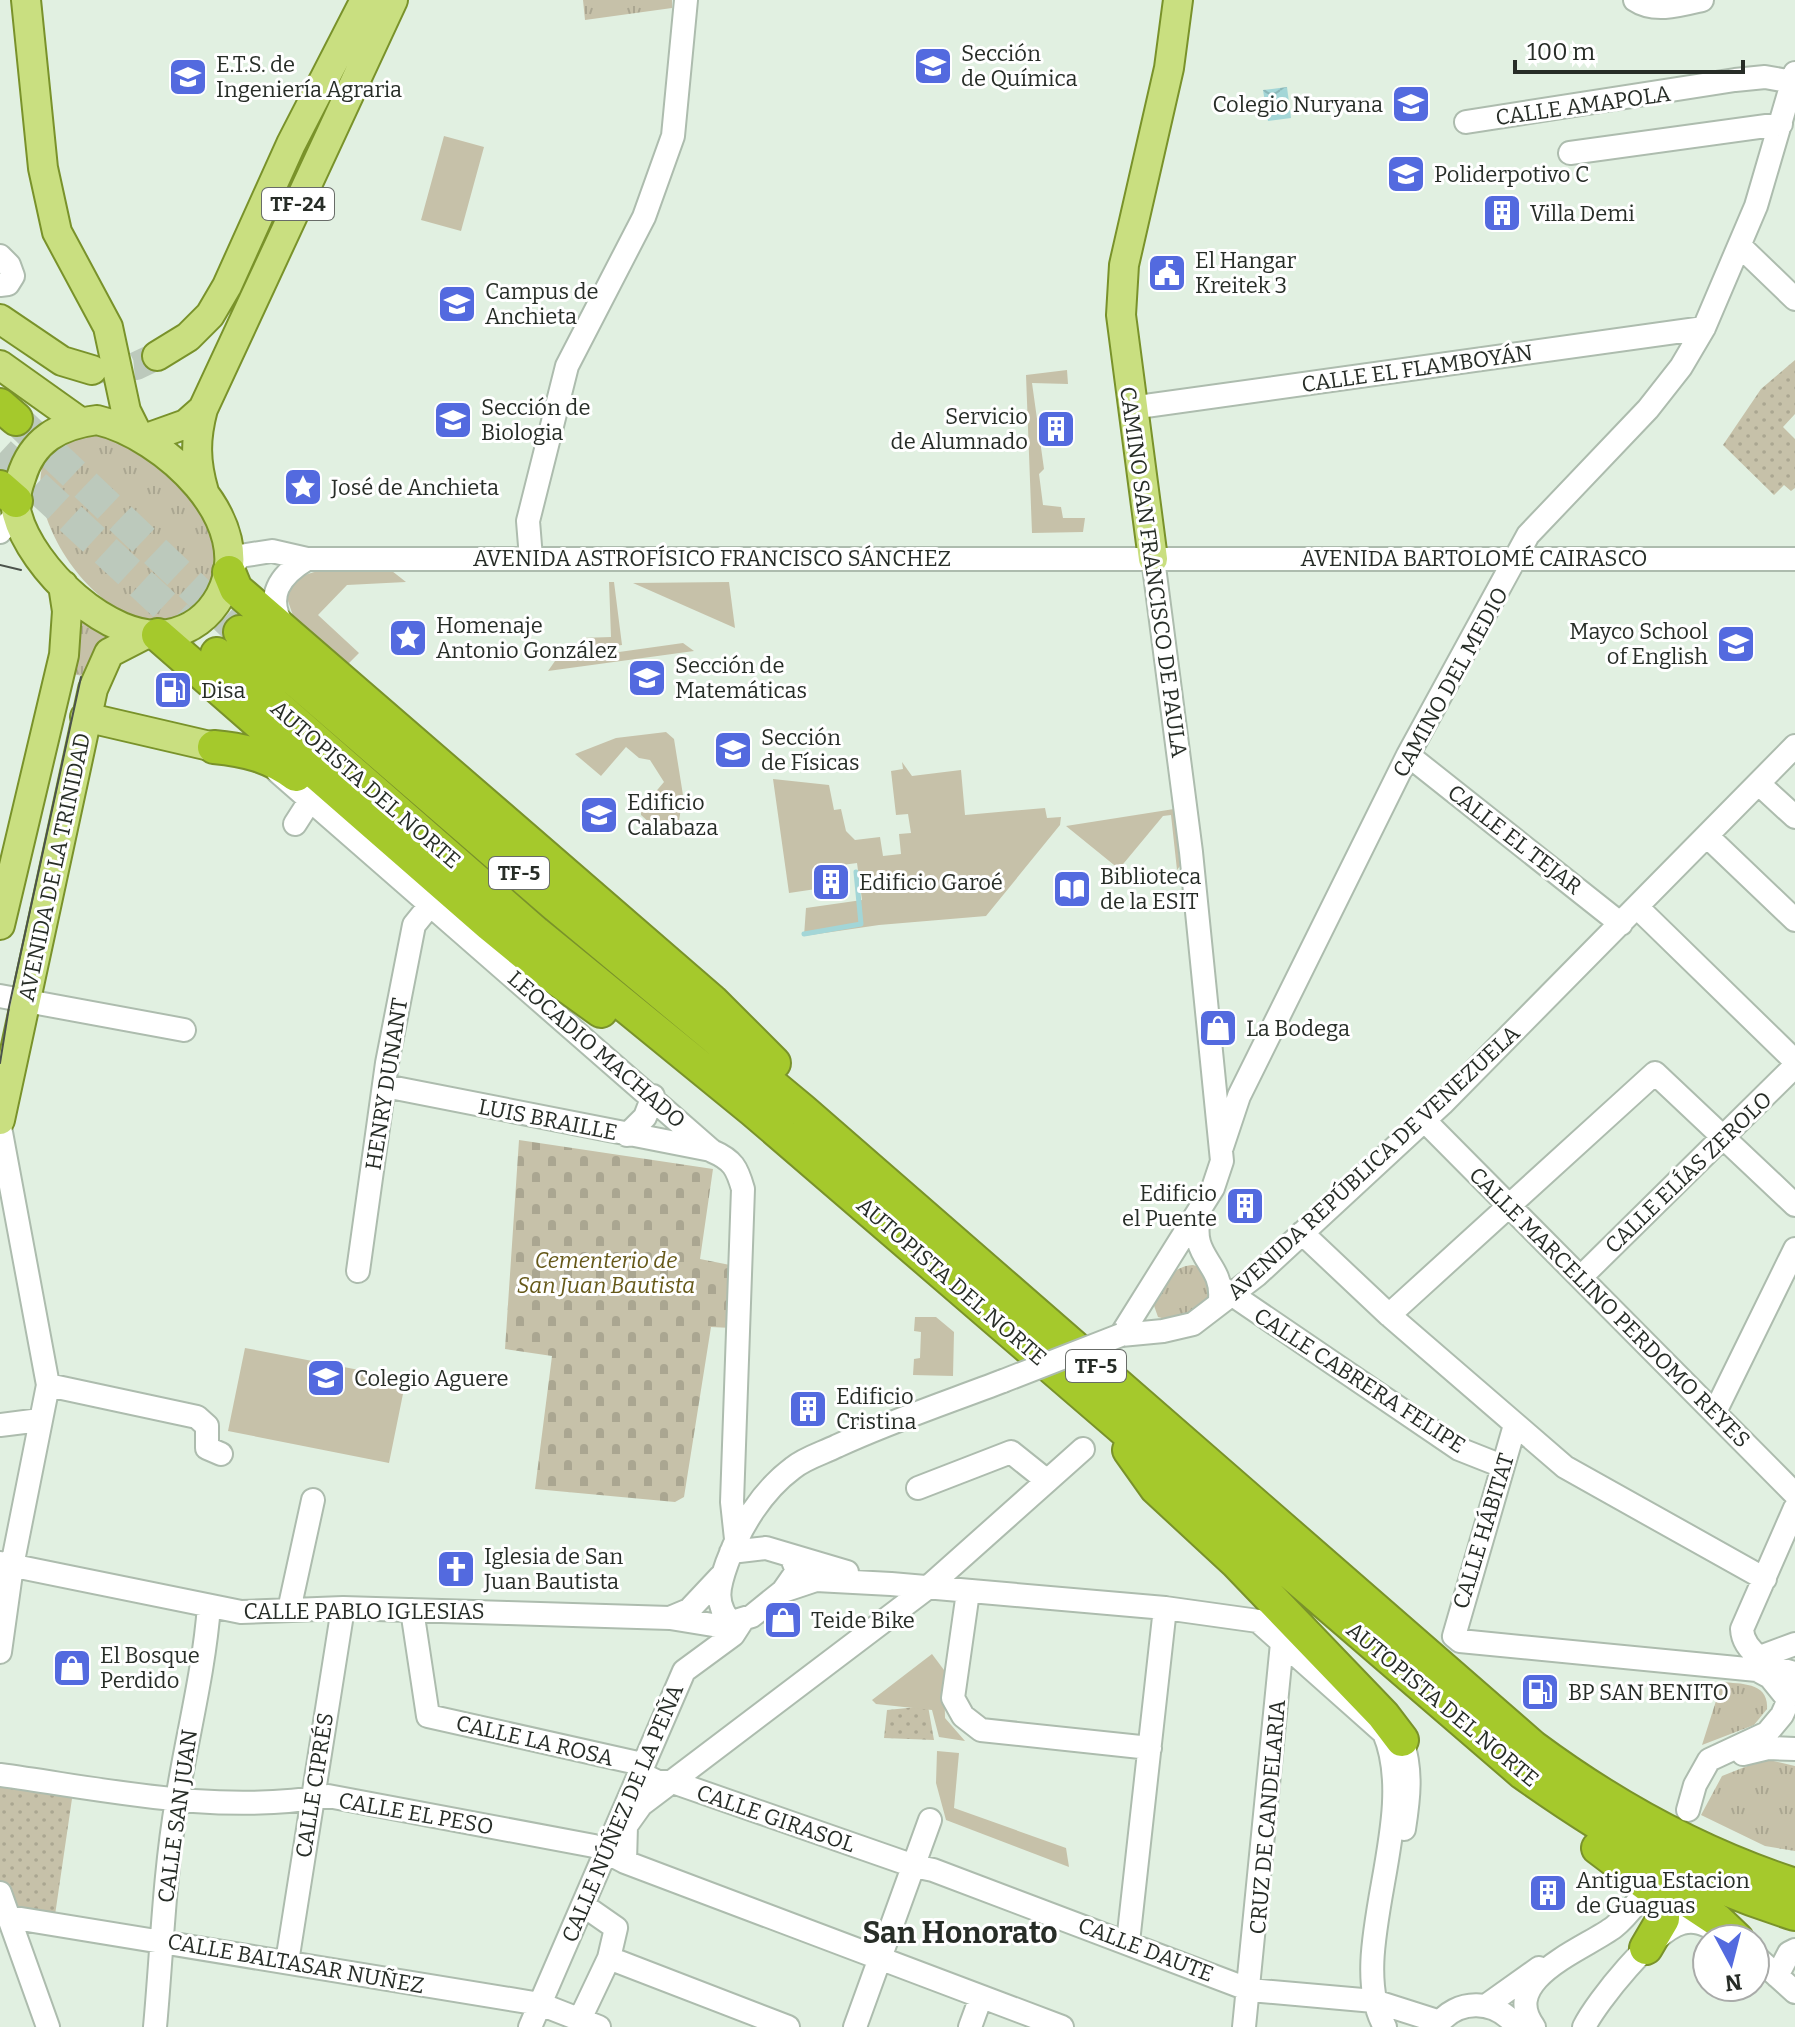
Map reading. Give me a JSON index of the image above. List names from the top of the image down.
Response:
{
  "streets": {
    "highway": ["AUTOPISTA DEL NORTE", "TF-5"],
    "main road": ["TF-24", "CAMINO SAN FRANCISCO DE PAULA", "AVENIDA DE LA TRINIDAD"],
    "street": [
      "CALLE AMAPOLA",
      "CALLE EL FLAMBOYÁN",
      "AVENIDA ASTROFÍSICO FRANCISCO SÁNCHEZ",
      "AVENIDA BARTOLOMÉ CAIRASCO",
      "CAMINO DEL MEDIO",
      "CALLE EL TEJAR",
      "LEOCADIO MACHADO",
      "HENRY DUNANT",
      "LUIS BRAILLE",
      "AVENIDA REPÚBLICA DE VENEZUELA",
      "CALLE ELÍAS ZEROLO",
      "CALLE MARCELINO PERDOMO REYES",
      "CALLE CABRERA FELIPE",
      "CALLE HÁBITAT",
      "CALLE PABLO IGLESIAS",
      "CALLE LA ROSA",
      "CALLE CIPRÉS",
      "CALLE EL PESO",
      "CALLE NÚÑEZ DE LA PEÑA",
      "CALLE SAN JUAN",
      "CRUZ DE CANDELARIA",
      "CALLE GIRASOL",
      "CALLE DAUTE",
      "CALLE BALTASAR NUÑEZ"
    ]
  },
  "crossings": [
    ["CALLE AMAPOLA", "CAMINO DEL MEDIO"],
    ["TF-24", "AVENIDA ASTROFÍSICO FRANCISCO SÁNCHEZ"],
    ["TF-24", "AVENIDA DE LA TRINIDAD"],
    ["CALLE EL FLAMBOYÁN", "CAMINO SAN FRANCISCO DE PAULA"],
    ["CALLE EL FLAMBOYÁN", "CAMINO DEL MEDIO"],
    ["AVENIDA ASTROFÍSICO FRANCISCO SÁNCHEZ", "AVENIDA BARTOLOMÉ CAIRASCO"],
    ["AVENIDA ASTROFÍSICO FRANCISCO SÁNCHEZ", "CAMINO SAN FRANCISCO DE PAULA"],
    ["AVENIDA ASTROFÍSICO FRANCISCO SÁNCHEZ", "AVENIDA DE LA TRINIDAD"],
    ["AVENIDA BARTOLOMÉ CAIRASCO", "CAMINO SAN FRANCISCO DE PAULA"],
    ["AVENIDA BARTOLOMÉ CAIRASCO", "CAMINO DEL MEDIO"],
    ["CAMINO SAN FRANCISCO DE PAULA", "CAMINO DEL MEDIO"],
    ["CAMINO DEL MEDIO", "CALLE EL TEJAR"],
    ["CALLE EL TEJAR", "AVENIDA REPÚBLICA DE VENEZUELA"],
    ["LEOCADIO MACHADO", "HENRY DUNANT"],
    ["LEOCADIO MACHADO", "LUIS BRAILLE"],
    ["LEOCADIO MACHADO", "AVENIDA REPÚBLICA DE VENEZUELA"],
    ["LEOCADIO MACHADO", "CALLE PABLO IGLESIAS"],
    ["LEOCADIO MACHADO", "CALLE NÚÑEZ DE LA PEÑA"],
    ["HENRY DUNANT", "LUIS BRAILLE"],
    ["AVENIDA REPÚBLICA DE VENEZUELA", "CALLE MARCELINO PERDOMO REYES"],
    ["AVENIDA REPÚBLICA DE VENEZUELA", "CALLE CABRERA FELIPE"],
    ["AVENIDA REPÚBLICA DE VENEZUELA", "CALLE PABLO IGLESIAS"],
    ["CALLE ELÍAS ZEROLO", "CALLE MARCELINO PERDOMO REYES"],
    ["CALLE CABRERA FELIPE", "CALLE HÁBITAT"],
    ["CALLE PABLO IGLESIAS", "CALLE LA ROSA"],
    ["CALLE PABLO IGLESIAS", "CALLE CIPRÉS"],
    ["CALLE PABLO IGLESIAS", "CALLE NÚÑEZ DE LA PEÑA"],
    ["CALLE PABLO IGLESIAS", "CALLE SAN JUAN"],
    ["CALLE LA ROSA", "CALLE NÚÑEZ DE LA PEÑA"],
    ["CALLE LA ROSA", "CALLE GIRASOL"],
    ["CALLE CIPRÉS", "CALLE EL PESO"],
    ["CALLE CIPRÉS", "CALLE BALTASAR NUÑEZ"],
    ["CALLE EL PESO", "CALLE NÚÑEZ DE LA PEÑA"],
    ["CALLE EL PESO", "CALLE SAN JUAN"],
    ["CALLE NÚÑEZ DE LA PEÑA", "CALLE GIRASOL"],
    ["CALLE NÚÑEZ DE LA PEÑA", "CALLE BALTASAR NUÑEZ"],
    ["CALLE SAN JUAN", "CALLE BALTASAR NUÑEZ"],
    ["CRUZ DE CANDELARIA", "CALLE DAUTE"],
    ["CALLE GIRASOL", "CALLE DAUTE"]
  ],
  "districts": ["San Honorato"],
  "parks": ["Cementerio de San Juan Bautista"],
  "places": {
    "school or university": [
      "Sección de Química",
      "E.T.S. de Ingeniería Agraria",
      "Colegio Nuryana",
      "Poliderpotivo C",
      "Campus de Anchieta",
      "Sección de Biologia",
      "Mayco School of English",
      "Sección de Matemáticas",
      "Sección de Físicas",
      "Edificio Calabaza",
      "Colegio Aguere"
    ],
    "building": [
      "Villa Demi",
      "Servicio de Alumnado",
      "Edificio Garoé",
      "Edificio el Puente",
      "Edificio Cristina",
      "Antigua Estacion de Guaguas"
    ],
    "public building": ["El Hangar Kreitek 3"],
    "place": ["José de Anchieta", "Homenaje Antonio González"],
    "fuel station": ["Disa", "BP SAN BENITO"],
    "library": ["Biblioteca de la ESIT"],
    "shop": ["La Bodega", "Teide Bike", "El Bosque Perdido"],
    "church": ["Iglesia de San Juan Bautista"]
  },
  "scale_bar": "100 m",
  "north": "bottom"
}
